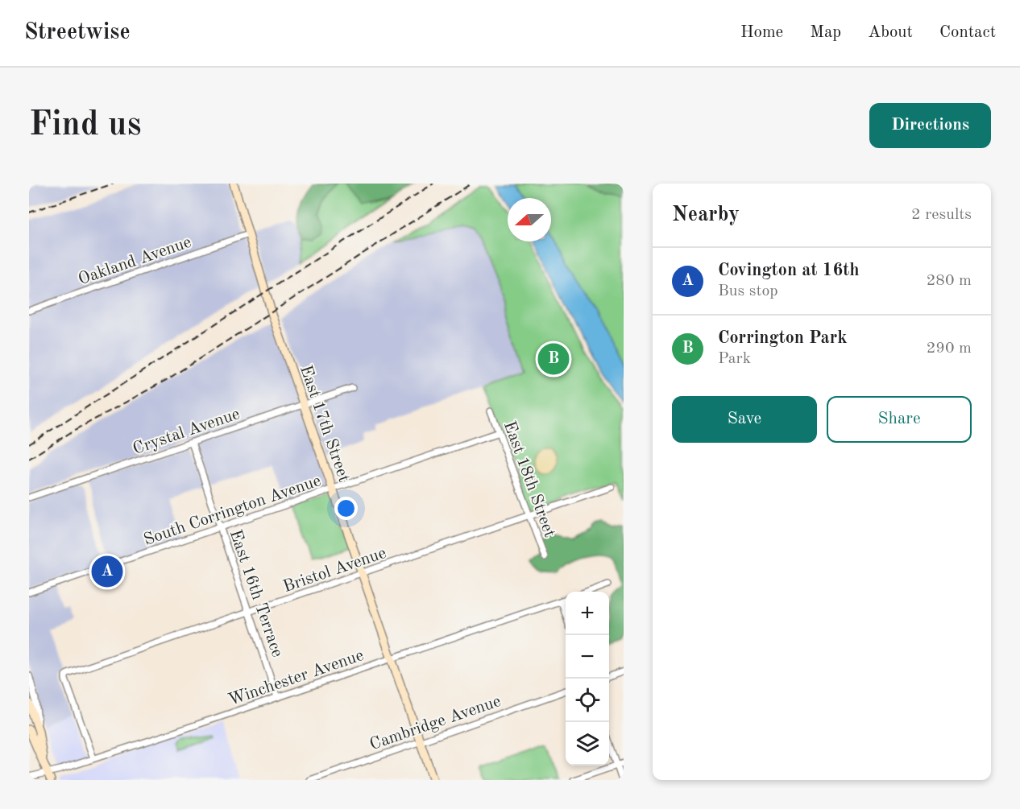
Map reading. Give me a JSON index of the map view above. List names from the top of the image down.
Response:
{
  "streets": {
    "street": [
      "Oakland Avenue",
      "East 17th Street",
      "Crystal Avenue",
      "East 18th Street",
      "South Corrington Avenue",
      "Bristol Avenue",
      "East 16th Terrace",
      "Winchester Avenue",
      "Cambridge Avenue"
    ]
  },
  "crossings": [
    ["Oakland Avenue", "East 17th Street"],
    ["East 17th Street", "Crystal Avenue"],
    ["East 17th Street", "South Corrington Avenue"],
    ["East 17th Street", "Bristol Avenue"],
    ["East 17th Street", "Winchester Avenue"],
    ["East 17th Street", "Cambridge Avenue"],
    ["Crystal Avenue", "East 16th Terrace"],
    ["East 18th Street", "South Corrington Avenue"],
    ["East 18th Street", "Bristol Avenue"],
    ["South Corrington Avenue", "East 16th Terrace"],
    ["Bristol Avenue", "East 16th Terrace"],
    ["Bristol Avenue", "Winchester Avenue"],
    ["East 16th Terrace", "Winchester Avenue"]
  ],
  "north": "left",
  "page": {
    "header": "Streetwise",
    "nav": [
      "Home",
      "Map",
      "About",
      "Contact"
    ],
    "buttons": [
      "Directions",
      ["Save", "Share"]
    ],
    "title": "Find us",
    "heading": ["Nearby", "2 results"],
    "list": [
      {
        "mark": "A",
        "name": "Covington at 16th",
        "note": "Bus stop",
        "value": "280 m"
      },
      {
        "mark": "B",
        "name": "Corrington Park",
        "note": "Park",
        "value": "290 m"
      }
    ],
    "pins": ["B", "A"],
    "map_buttons": ["+", "−"]
  }
}
